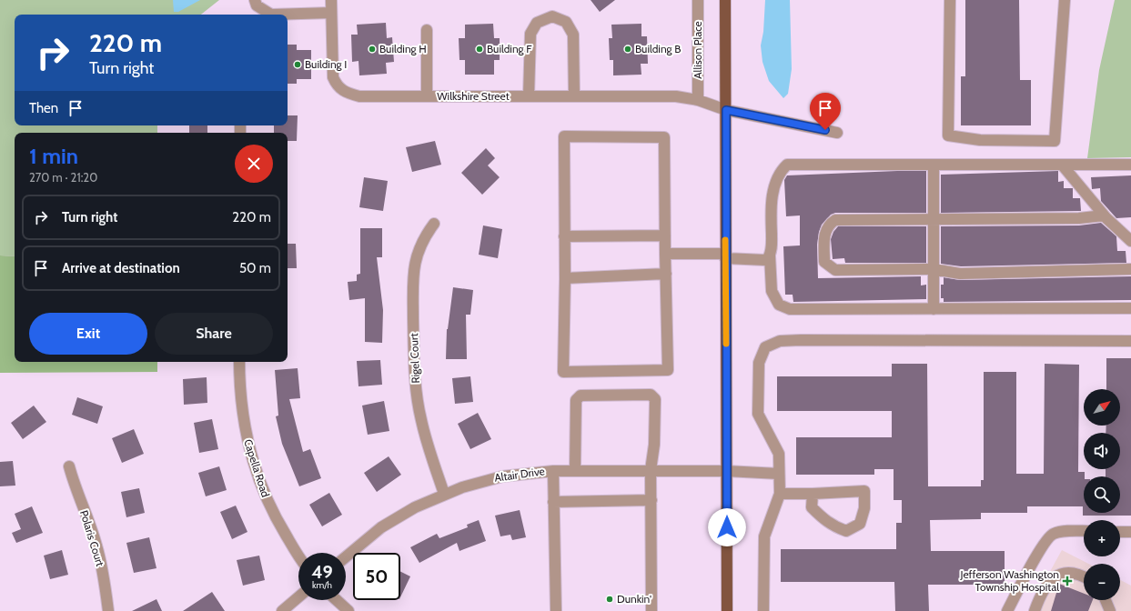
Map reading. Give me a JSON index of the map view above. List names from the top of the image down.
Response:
{
  "streets": {
    "street": [
      "Allison Place",
      "Wilkshire Street",
      "Rigel Court",
      "Capella Road",
      "Altair Drive",
      "Polaris Court"
    ]
  },
  "crossings": [
    ["Allison Place", "Wilkshire Street"],
    ["Rigel Court", "Altair Drive"]
  ],
  "places": {
    "other": [
      "Building H",
      "Building F",
      "Building B",
      "Building I",
      "Dunkin'"
    ],
    "health": ["Jefferson Washington Township Hospital"]
  },
  "north": "top right",
  "page": {
    "turn": ["220 m", "Turn right"],
    "then": "Then",
    "heading": ["1 min", "270 m · 21:20"],
    "list": [
      {
        "name": "Turn right",
        "value": "220 m"
      },
      {
        "name": "Arrive at destination",
        "value": "50 m"
      }
    ],
    "buttons": ["Exit", "Share"],
    "map_buttons": ["+", "−"],
    "speed": "49 km/h",
    "limit": "50"
  }
}
